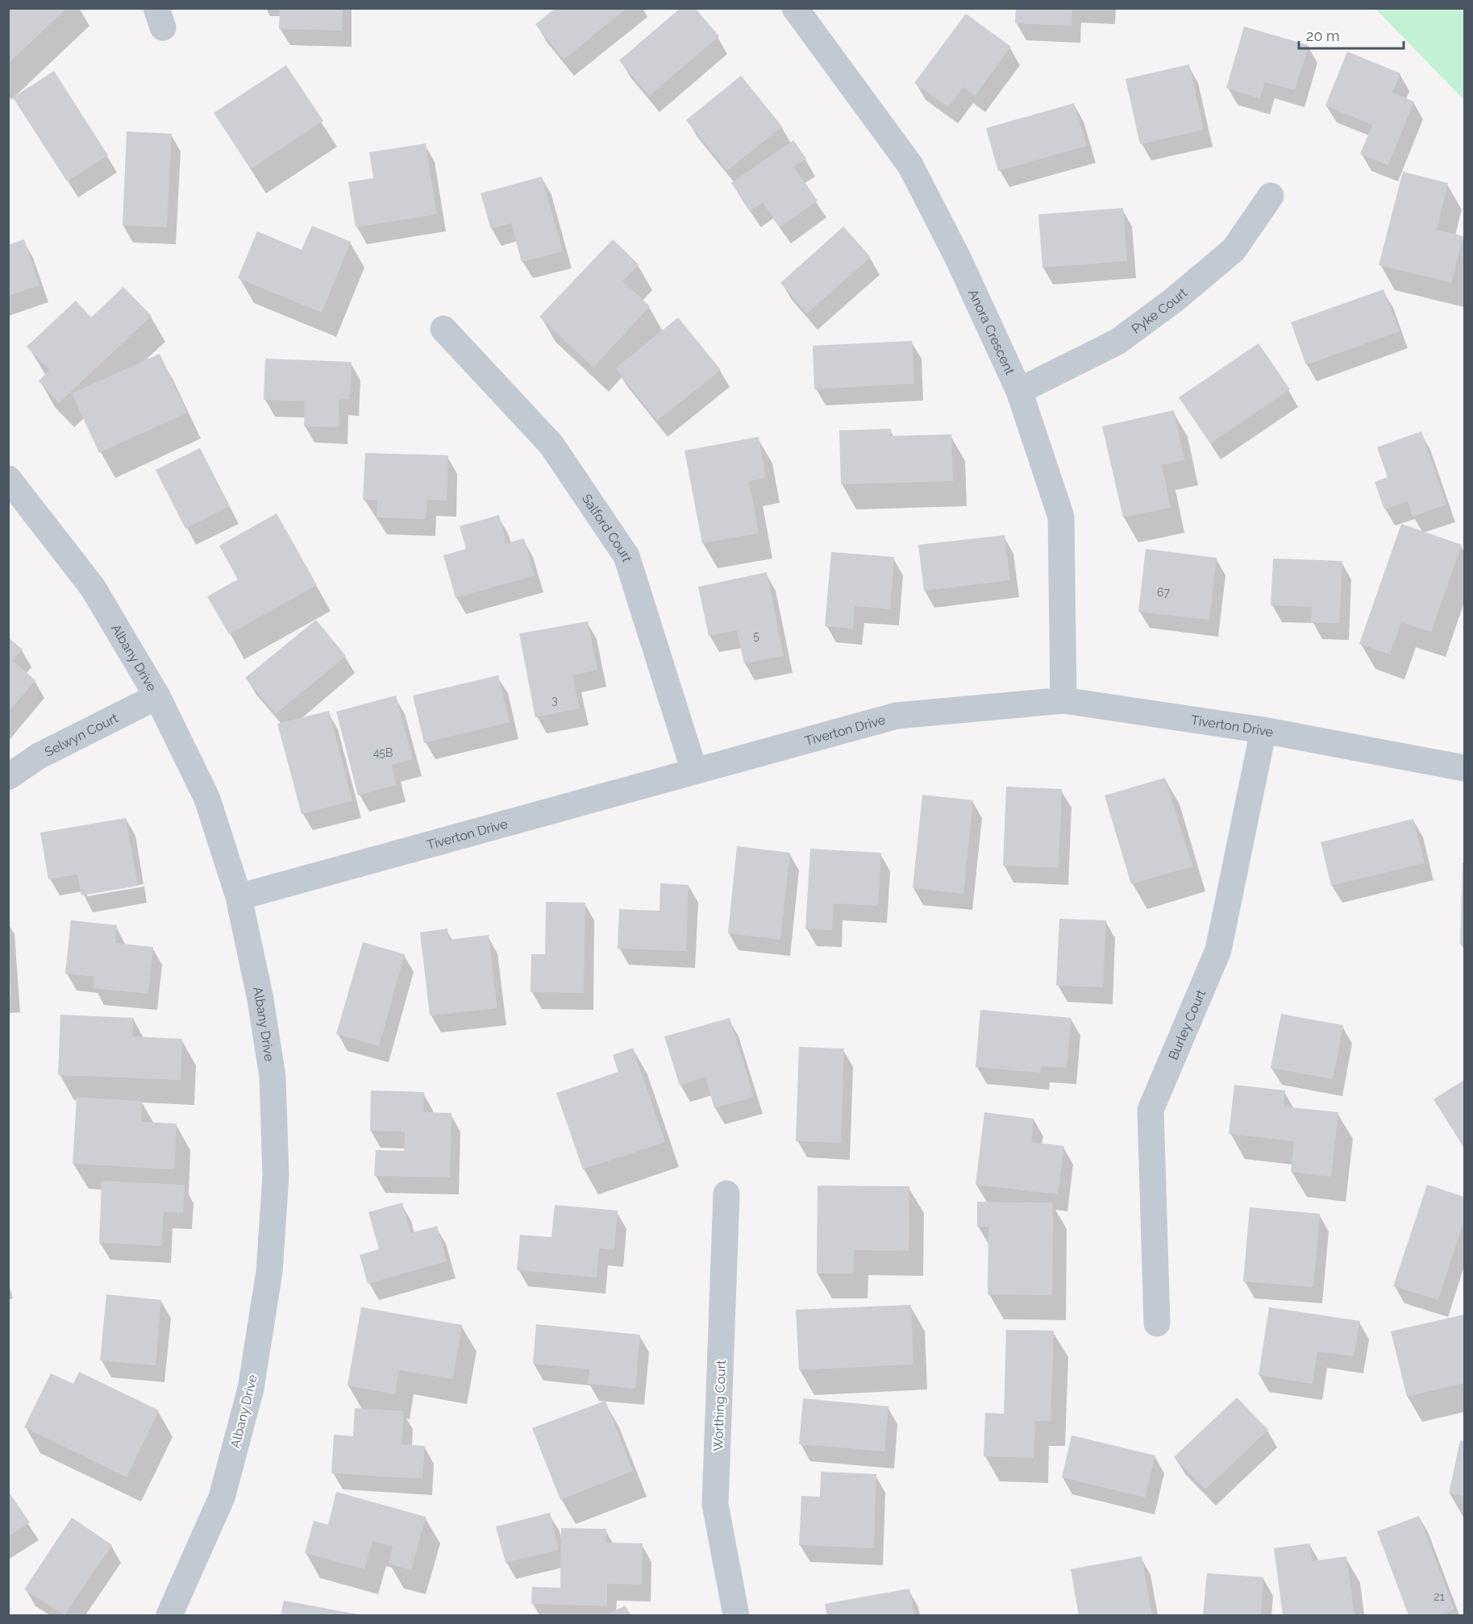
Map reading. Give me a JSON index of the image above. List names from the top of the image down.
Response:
{
  "streets": {
    "street": [
      "Pyke Court",
      "Anora Crescent",
      "Salford Court",
      "Albany Drive",
      "Tiverton Drive",
      "Selwyn Court",
      "Burley Court",
      "Worthing Court"
    ]
  },
  "crossings": [
    ["Pyke Court", "Anora Crescent"],
    ["Anora Crescent", "Tiverton Drive"],
    ["Salford Court", "Tiverton Drive"],
    ["Albany Drive", "Tiverton Drive"],
    ["Albany Drive", "Selwyn Court"],
    ["Tiverton Drive", "Burley Court"]
  ],
  "house_numbers": [
    "67",
    "5",
    "3",
    "45B",
    "21"
  ],
  "scale_bar": "20 m"
}
